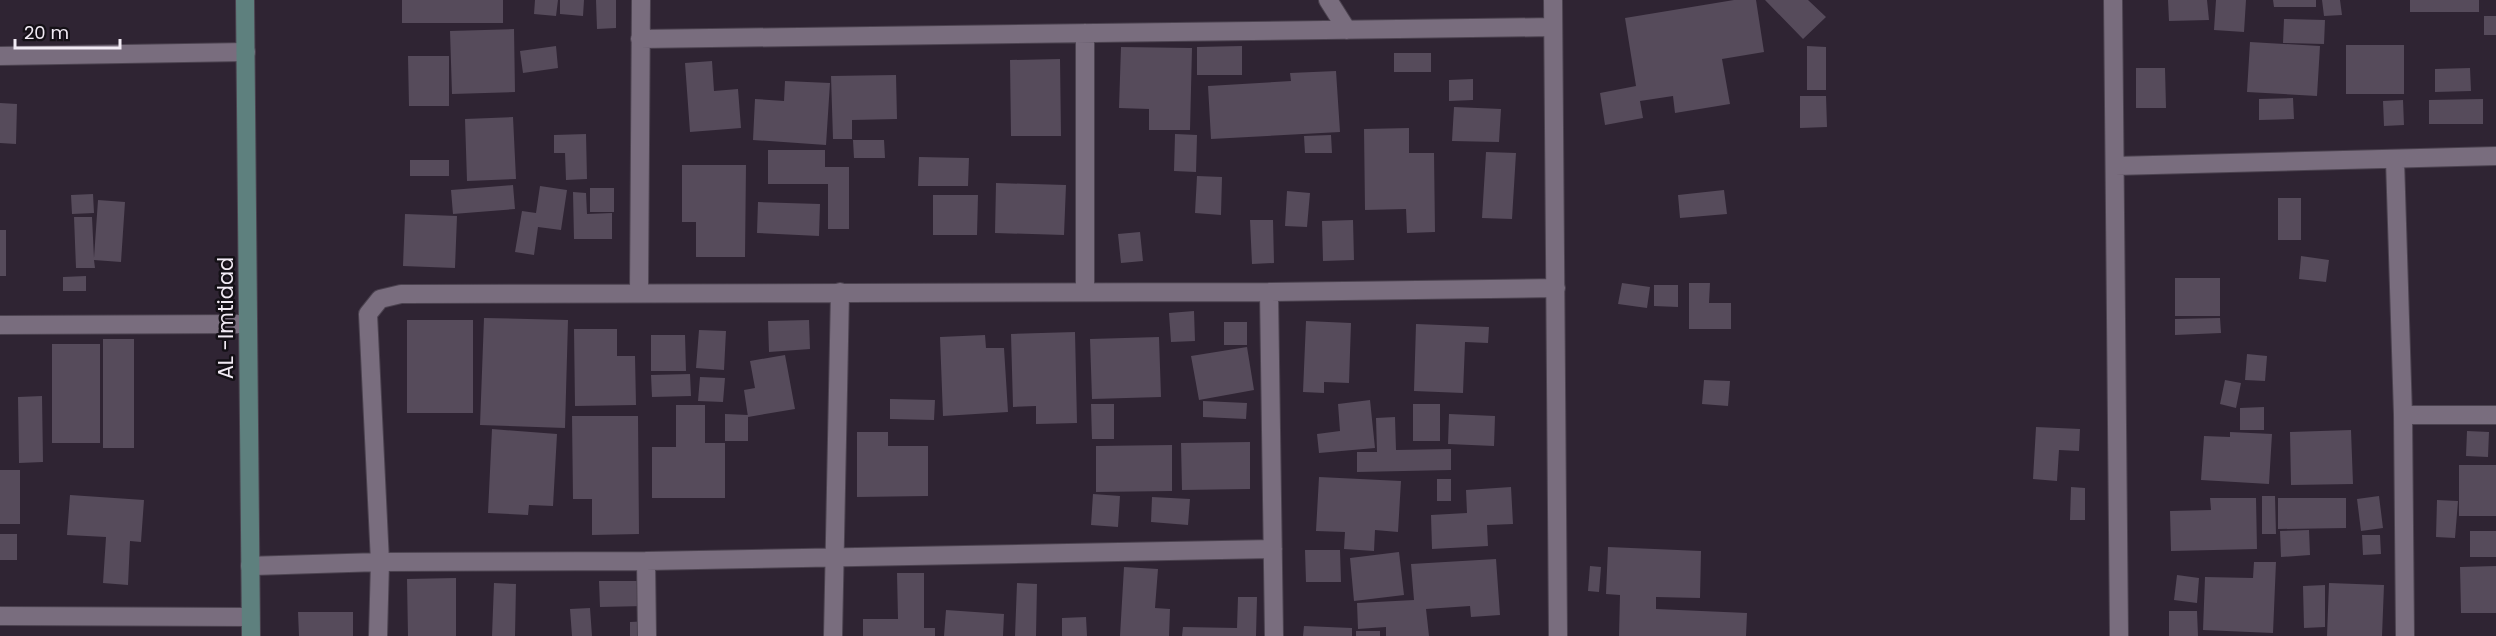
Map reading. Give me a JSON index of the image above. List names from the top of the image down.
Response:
{
  "streets": {
    "street": ["AL -Imtidad"]
  },
  "scale_bar": "20 m"
}
